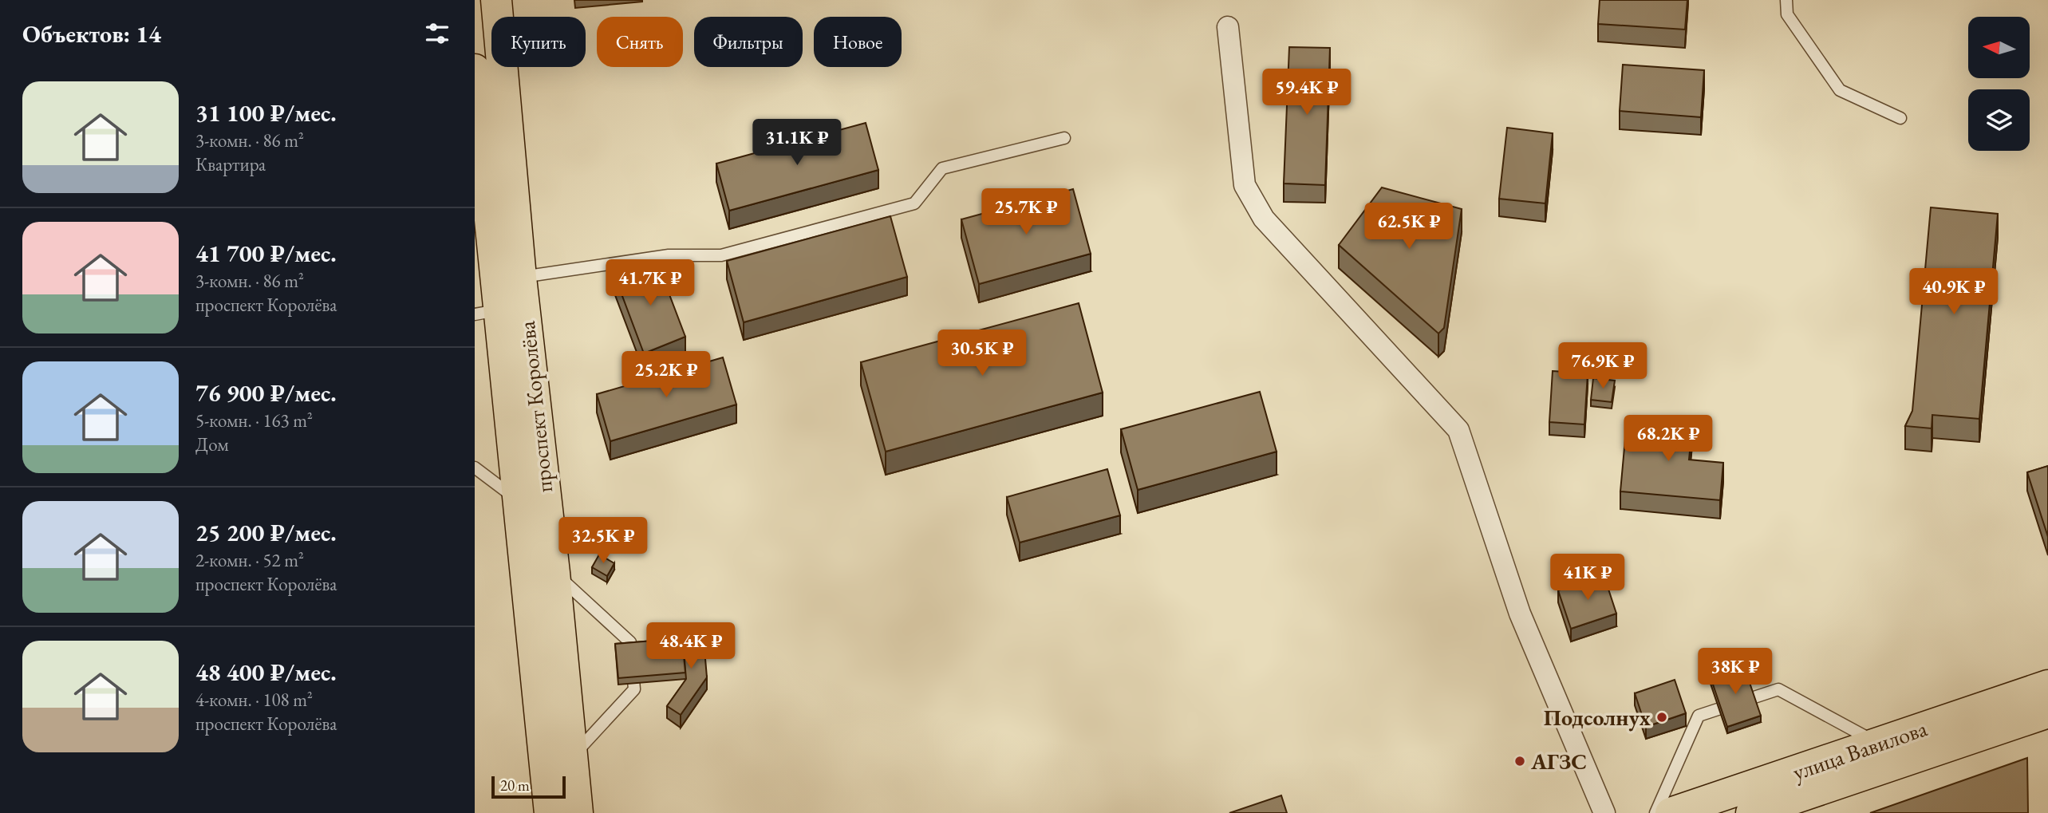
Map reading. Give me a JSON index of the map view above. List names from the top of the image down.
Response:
{
  "streets": {
    "main road": ["проспект Королёва", "улица Вавилова"]
  },
  "places": ["Подсолнух", "АГЗС"],
  "scale_bar": "20 m",
  "north": "left",
  "page": {
    "heading": "Объектов: 14",
    "chip": [
      "Купить",
      "Снять",
      "Фильтры",
      "Новое"
    ],
    "list": [
      {
        "name": "31 100 ₽/мес.",
        "note": "3-комн. · 86 m² · Квартира"
      },
      {
        "name": "41 700 ₽/мес.",
        "note": "3-комн. · 86 m² · проспект Королёва"
      },
      {
        "name": "76 900 ₽/мес.",
        "note": "5-комн. · 163 m² · Дом"
      },
      {
        "name": "25 200 ₽/мес.",
        "note": "2-комн. · 52 m² · проспект Королёва"
      },
      {
        "name": "48 400 ₽/мес.",
        "note": "4-комн. · 108 m² · проспект Королёва"
      }
    ],
    "price": [
      "59.4K ₽",
      "31.1K ₽",
      "25.7K ₽",
      "62.5K ₽",
      "41.7K ₽",
      "40.9K ₽",
      "30.5K ₽",
      "76.9K ₽",
      "25.2K ₽",
      "68.2K ₽",
      "32.5K ₽",
      "41K ₽",
      "48.4K ₽",
      "38K ₽"
    ],
    "scale": "20 m"
  }
}
